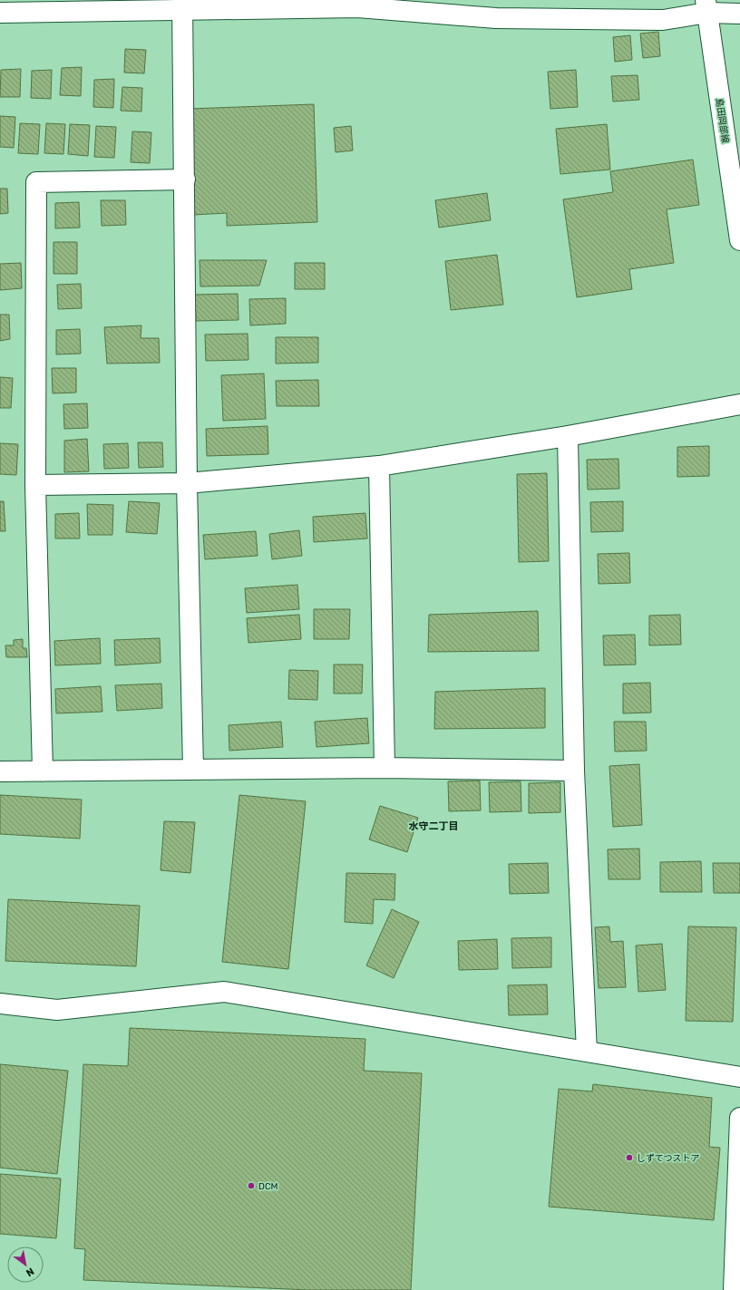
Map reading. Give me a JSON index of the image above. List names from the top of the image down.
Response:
{
  "streets": {
    "street": ["島田岡部線"]
  },
  "districts": ["水守二丁目"],
  "places": ["しずてつストア", "DCM"],
  "north": "bottom right"
}
